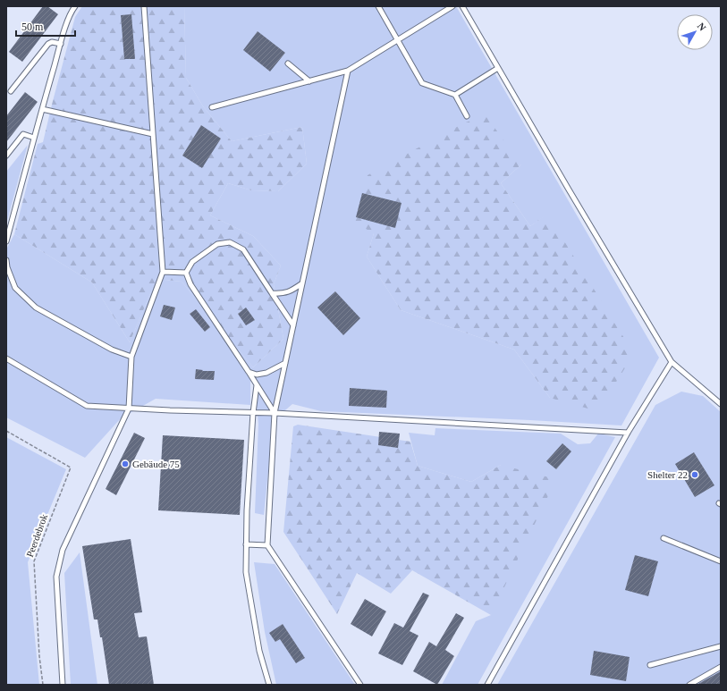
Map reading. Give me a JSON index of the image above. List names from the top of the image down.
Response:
{
  "streets": {
    "path": ["Peerdebrok"]
  },
  "places": ["Gebäude 75", "Shelter 22"],
  "scale_bar": "50 m",
  "north": "top right"
}
